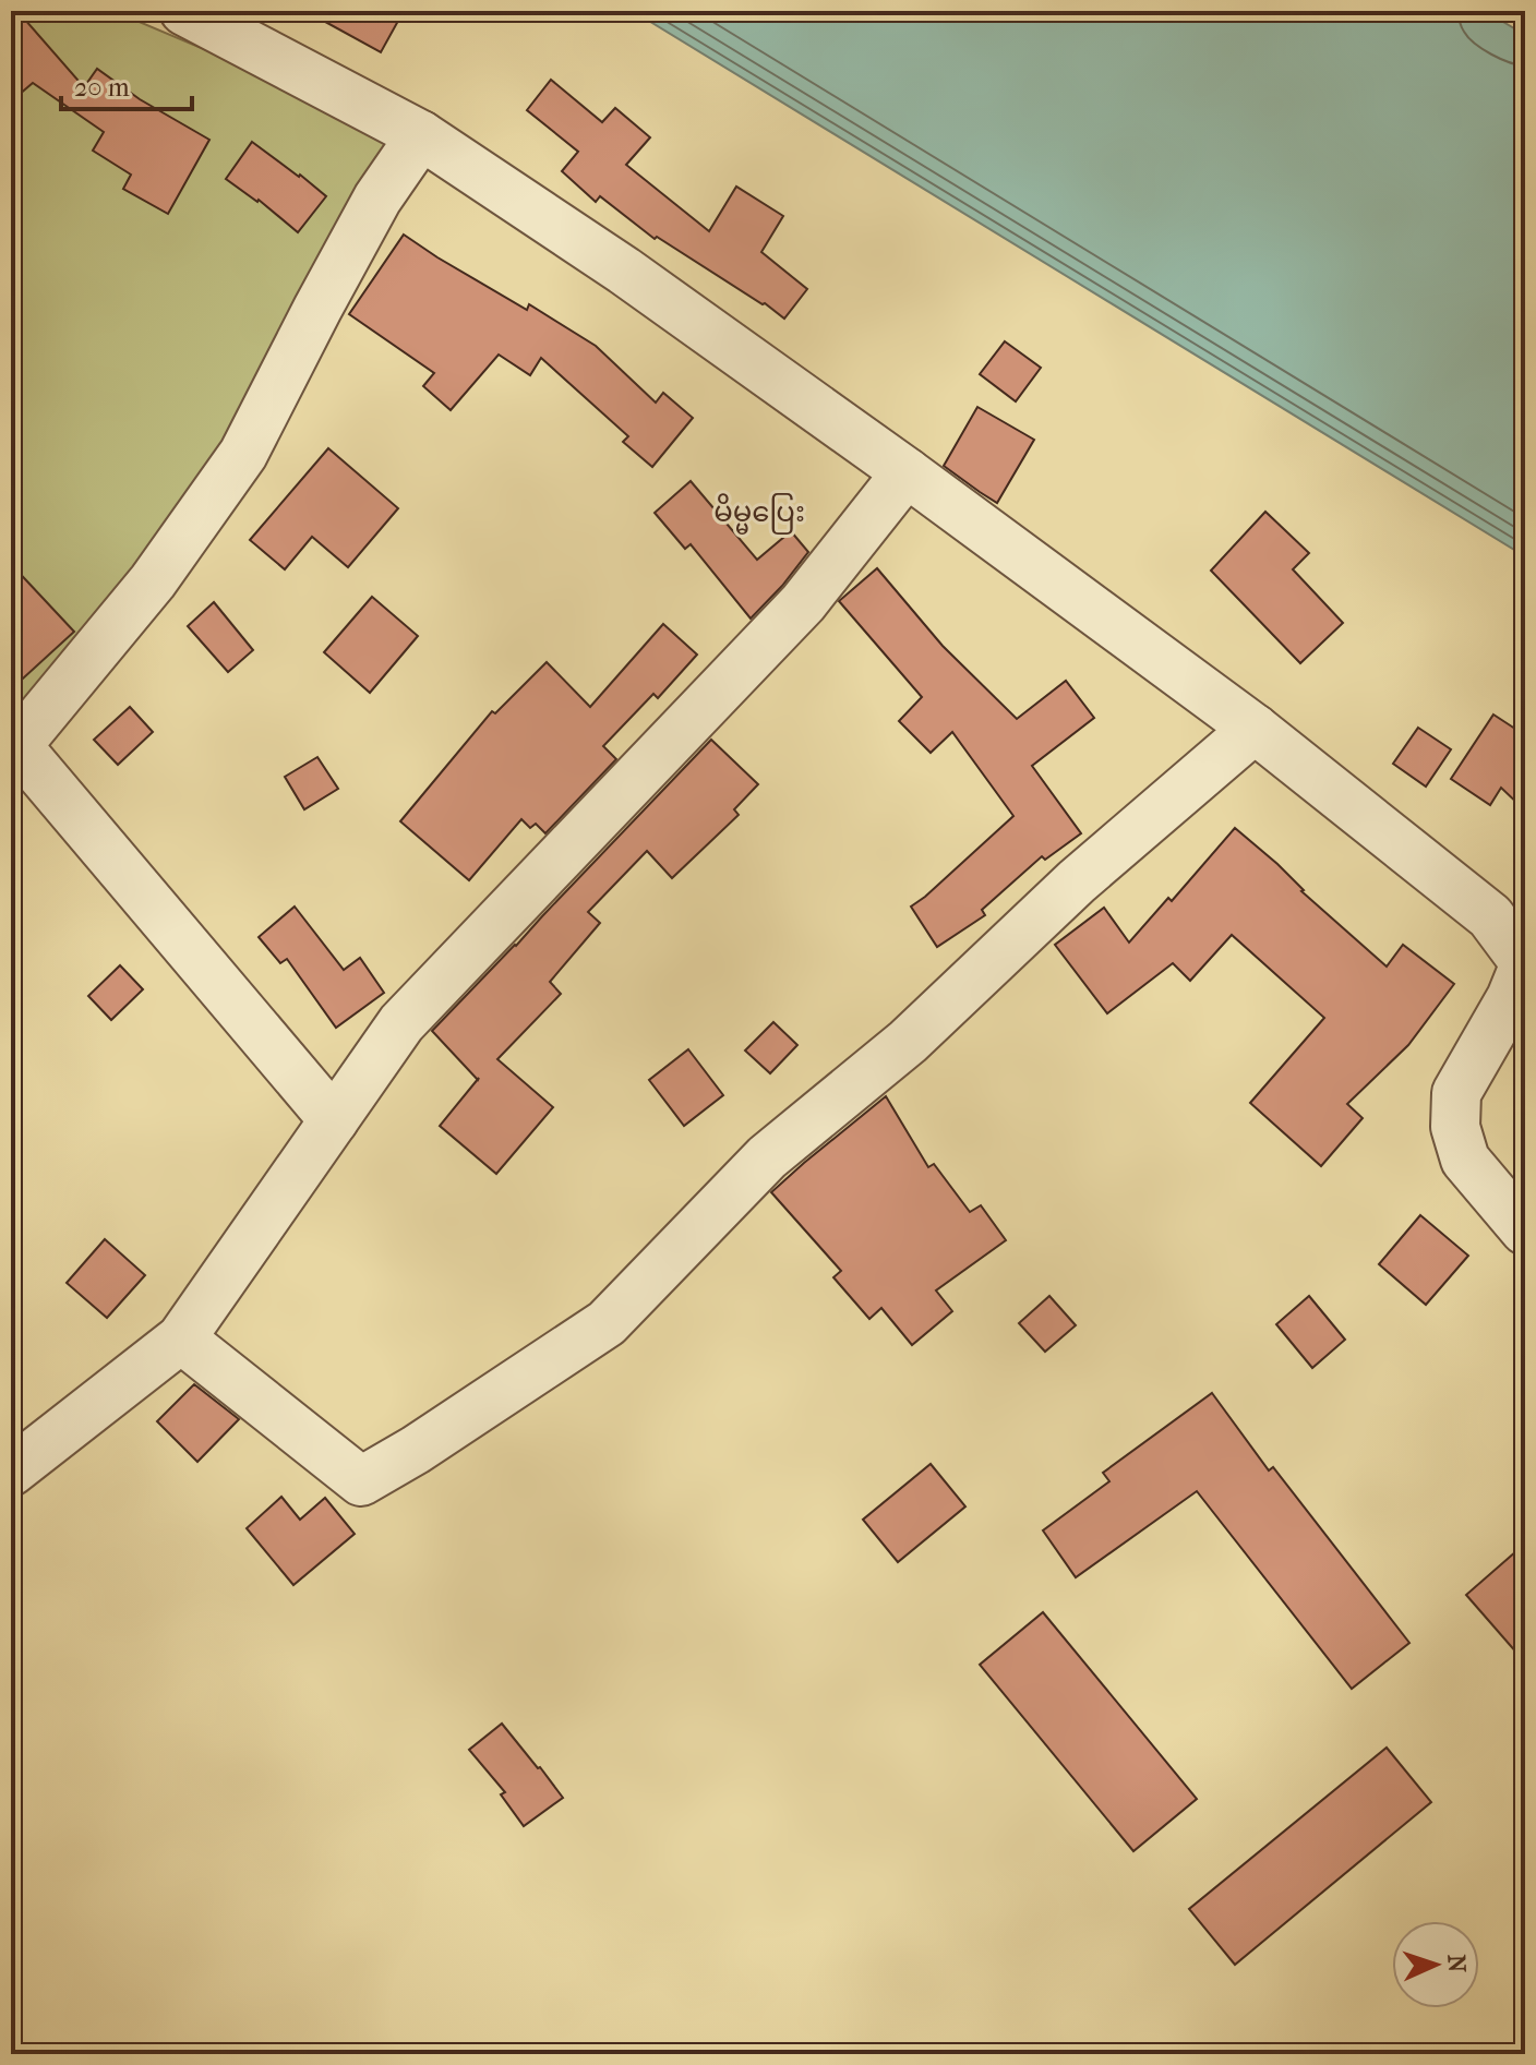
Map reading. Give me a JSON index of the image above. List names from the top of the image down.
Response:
{
  "districts": ["မိမ္မပြေး"],
  "scale_bar": "20 m",
  "north": "right"
}
